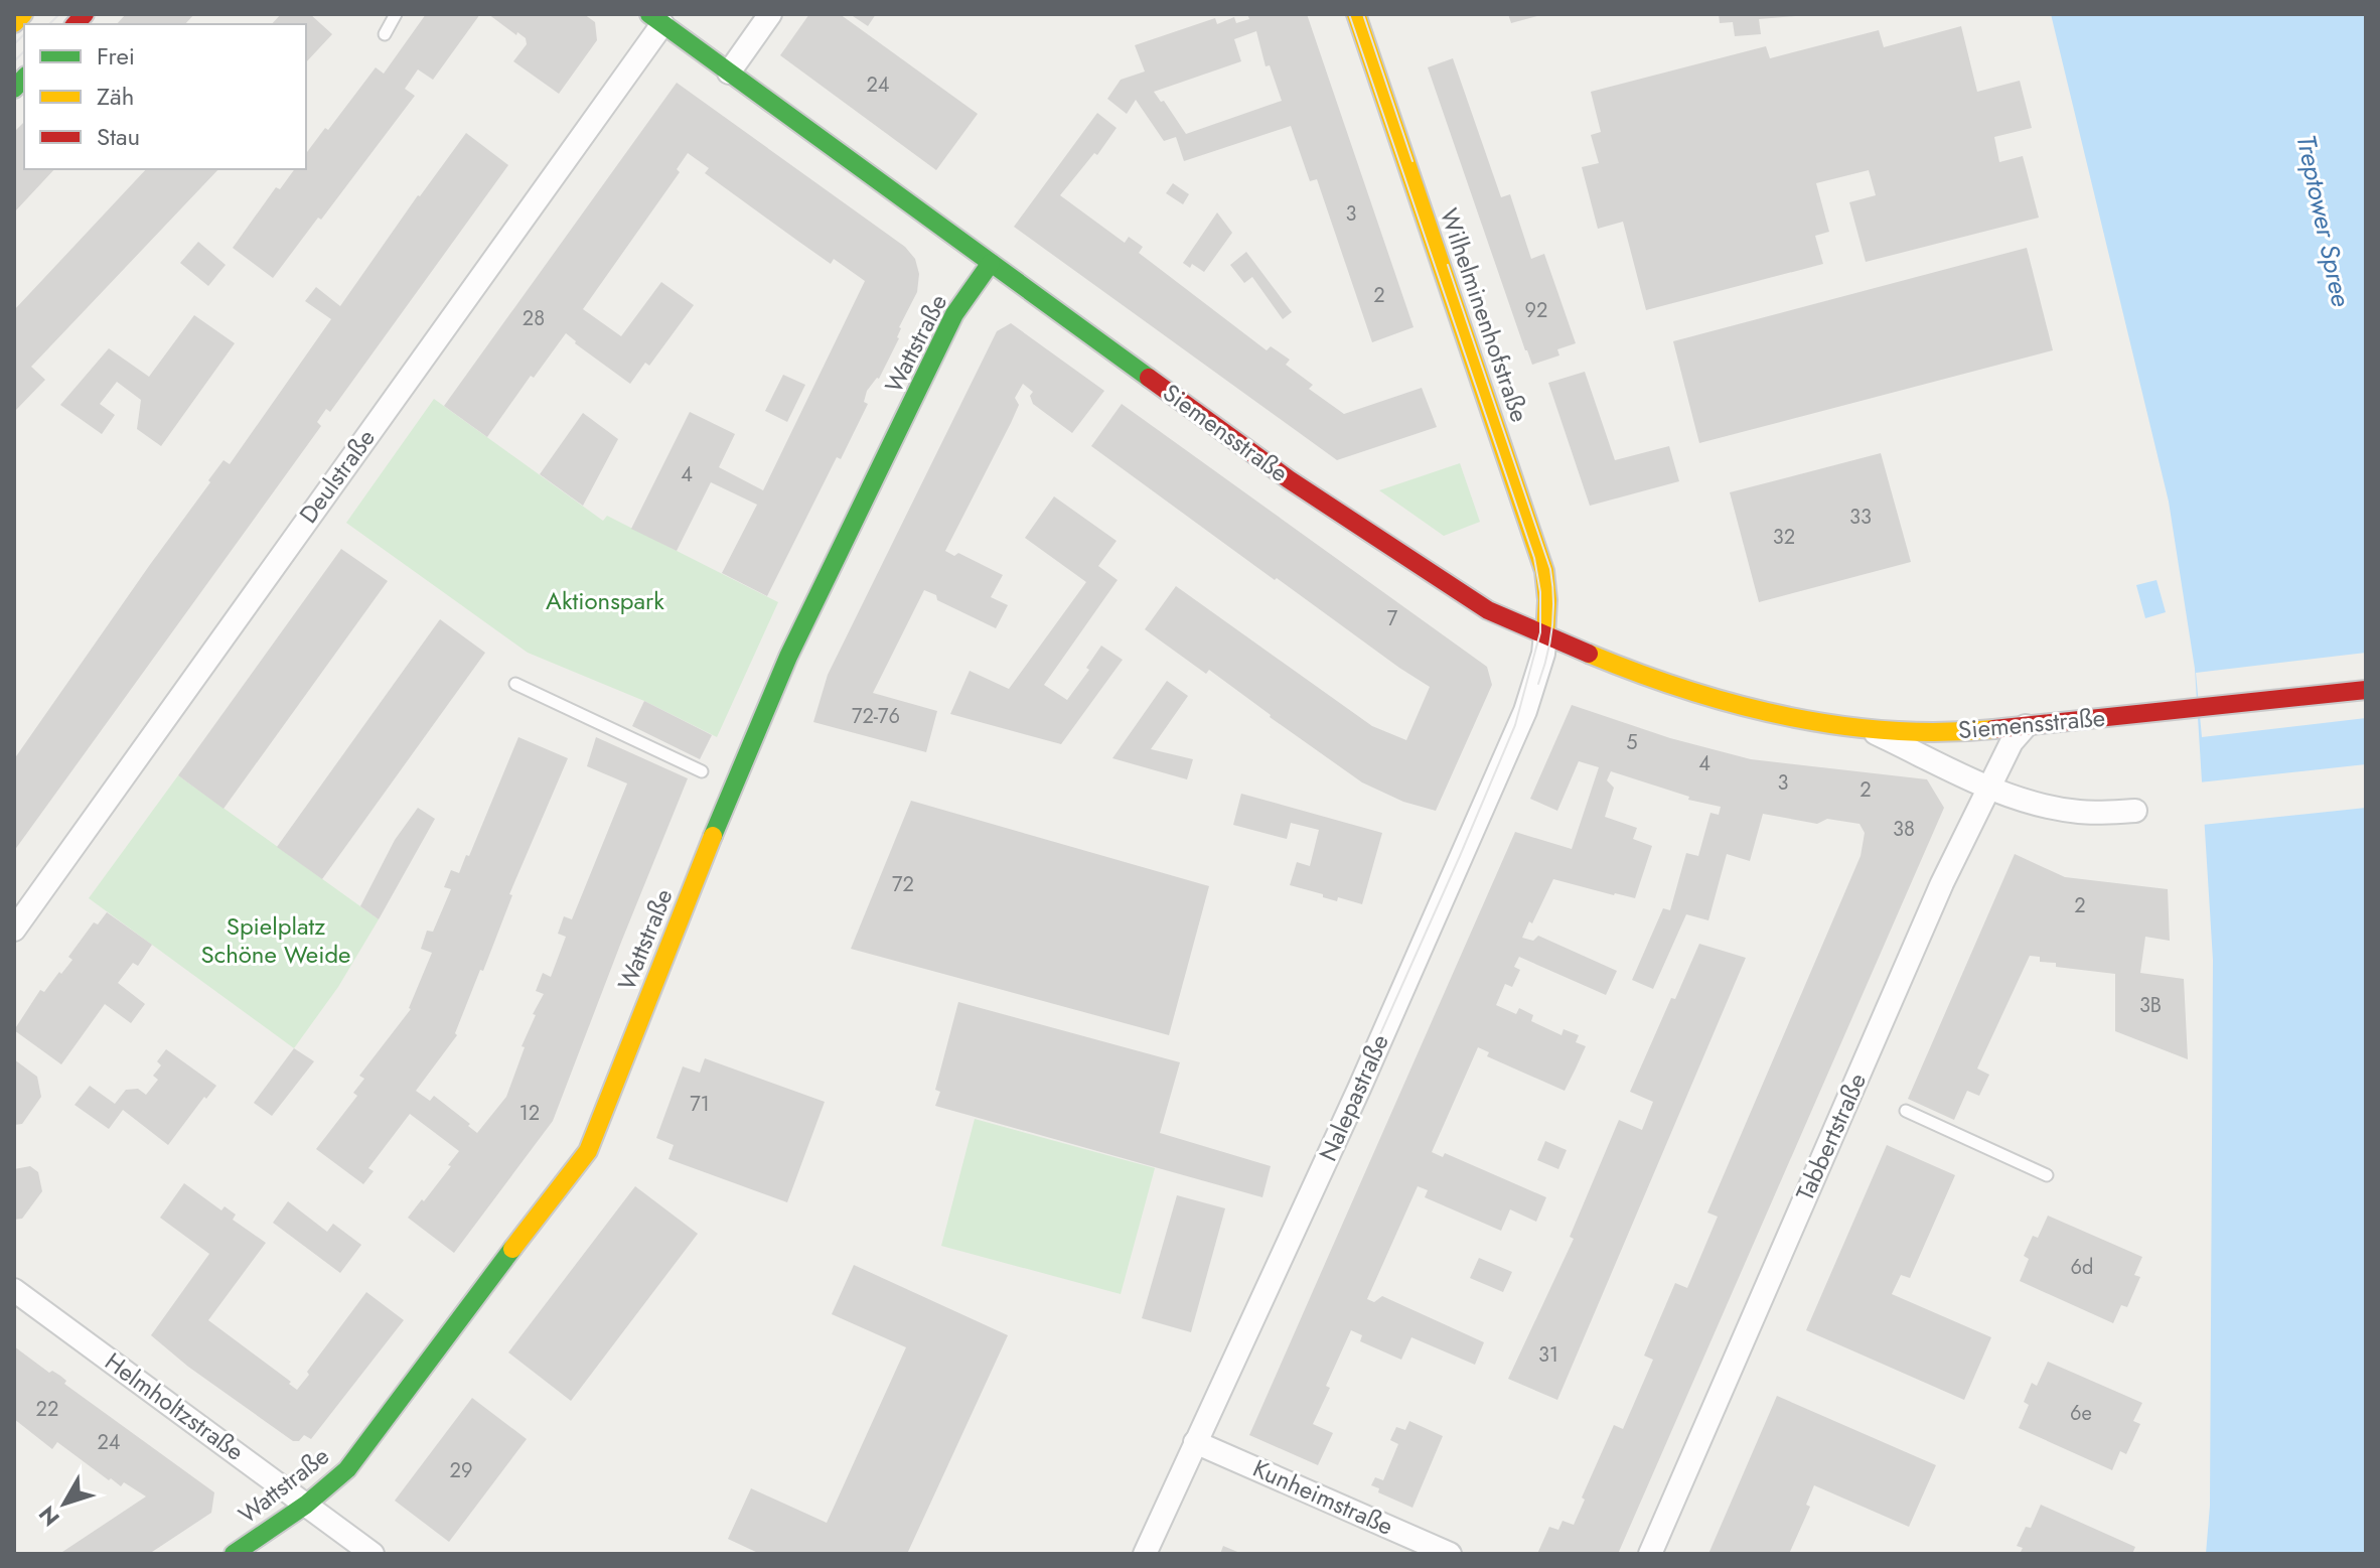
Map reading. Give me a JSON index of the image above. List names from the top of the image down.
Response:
{
  "streets": {
    "street": [
      "Wilhelminenhofstraße",
      "Wattstraße",
      "Siemensstraße",
      "Deulstraße",
      "Nalepastraße",
      "Tabbertstraße",
      "Helmholtzstraße",
      "Kunheimstraße"
    ]
  },
  "crossings": [
    ["Wilhelminenhofstraße", "Siemensstraße"],
    ["Wilhelminenhofstraße", "Nalepastraße"],
    ["Wattstraße", "Siemensstraße"],
    ["Wattstraße", "Helmholtzstraße"],
    ["Siemensstraße", "Deulstraße"],
    ["Siemensstraße", "Nalepastraße"],
    ["Siemensstraße", "Tabbertstraße"],
    ["Nalepastraße", "Kunheimstraße"]
  ],
  "water": ["Treptower Spree"],
  "parks": ["Aktionspark", "Spielplatz Schöne Weide"],
  "house_numbers": [
    "24",
    "3",
    "2",
    "92",
    "28",
    "4",
    "33",
    "32",
    "7",
    "72-76",
    "5",
    "4",
    "3",
    "2",
    "38",
    "72",
    "2",
    "3B",
    "71",
    "12",
    "6d",
    "31",
    "22",
    "6e",
    "24",
    "29"
  ],
  "legend": ["Frei", "Zäh", "Stau"],
  "north": "bottom left"
}
